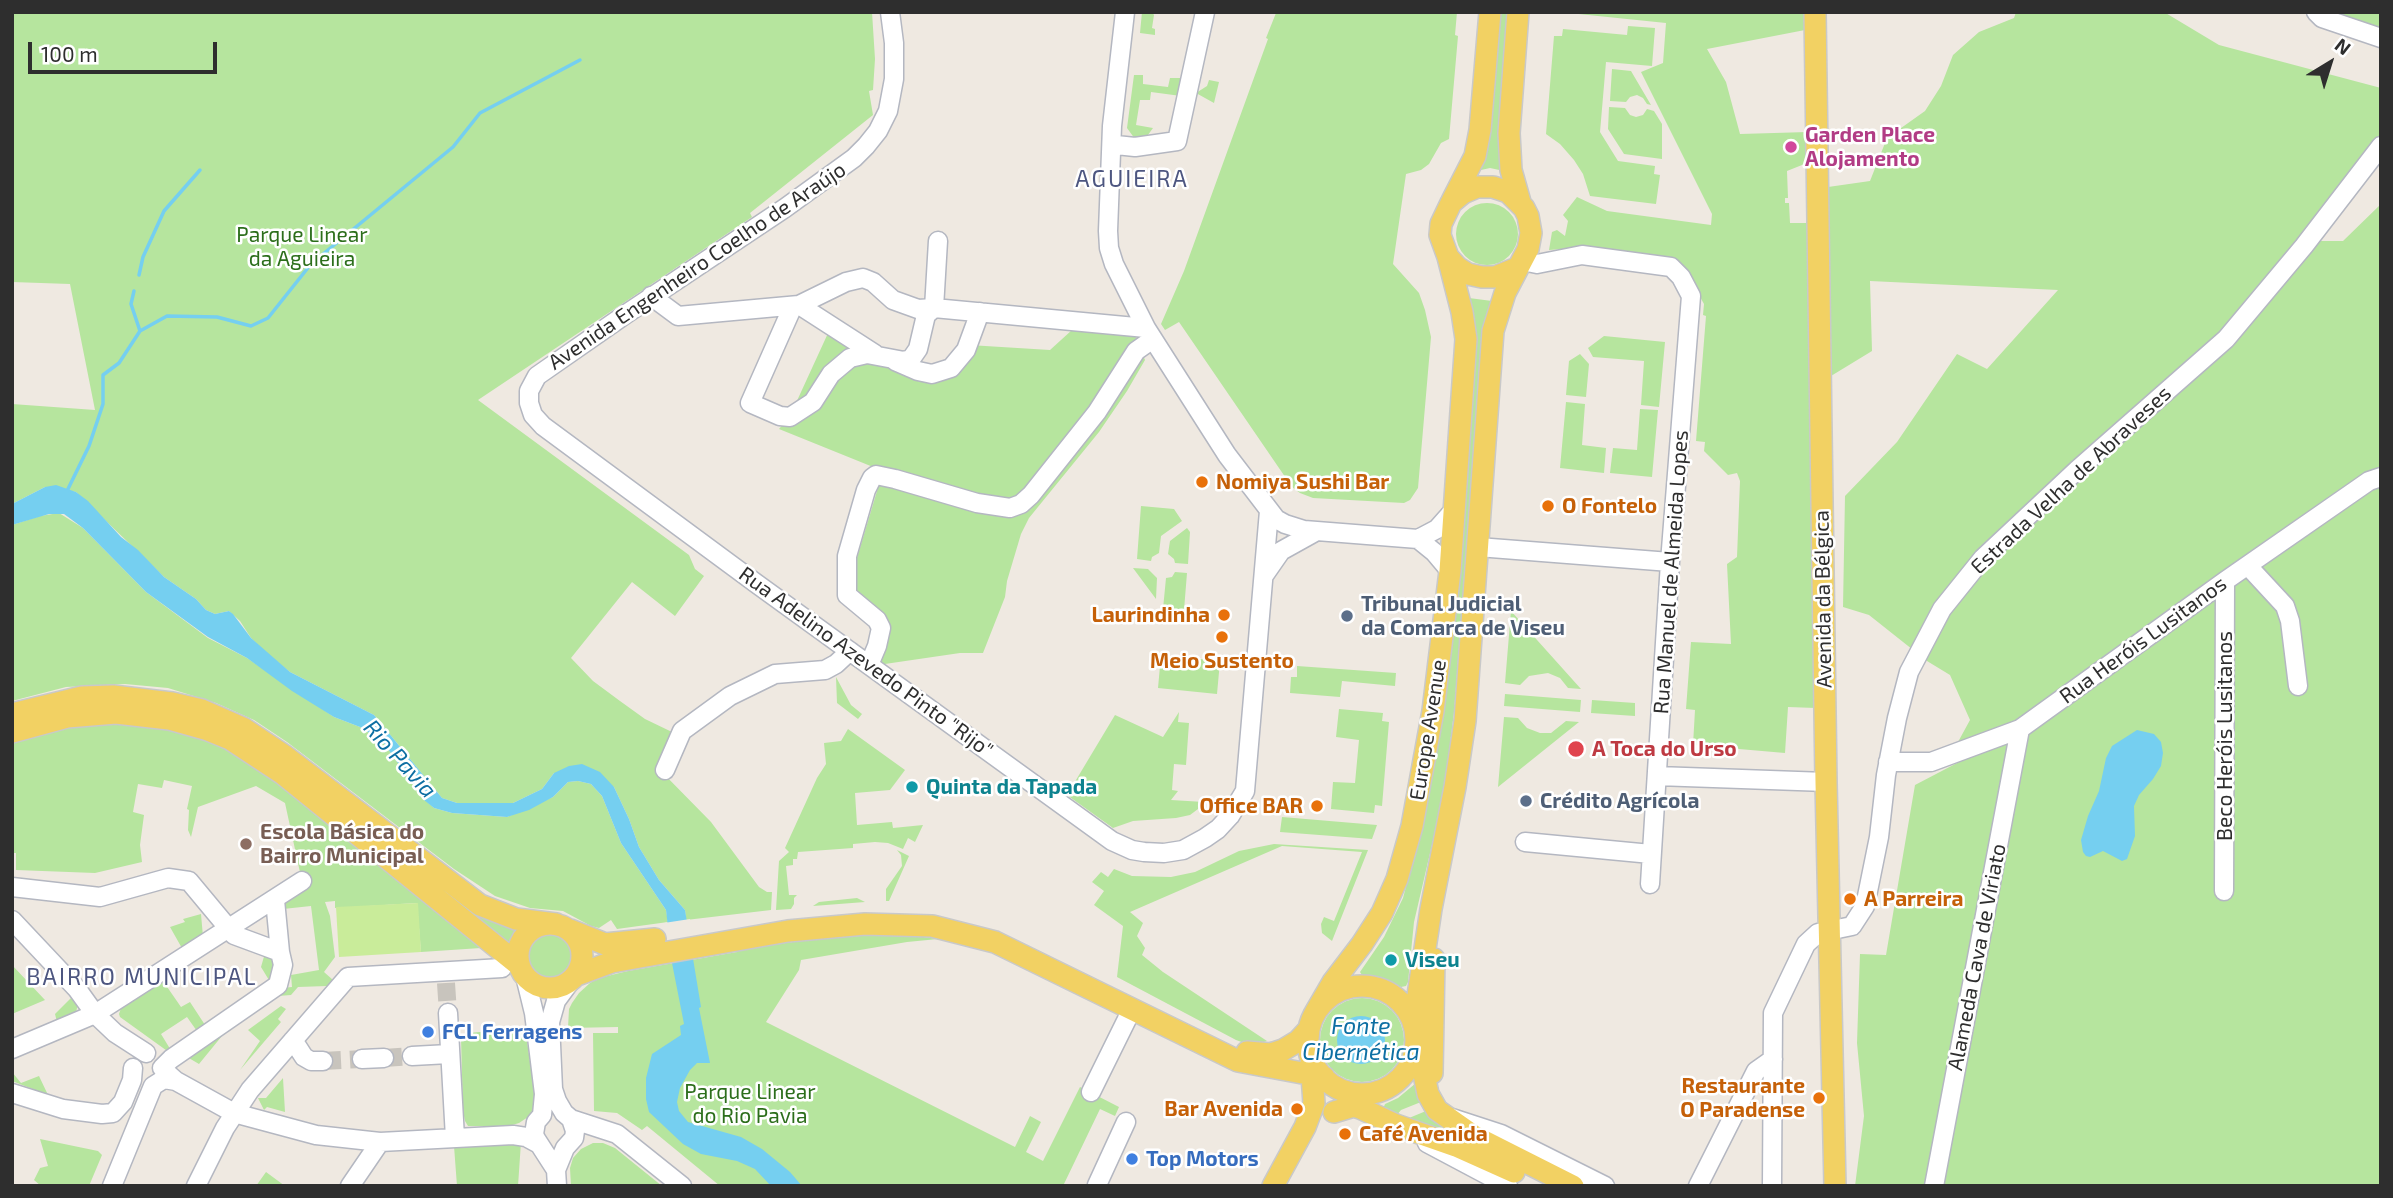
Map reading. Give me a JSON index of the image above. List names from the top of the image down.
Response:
{
  "streets": {
    "main road": ["Avenida da Bélgica", "Europe Avenue"],
    "street": [
      "Avenida Engenheiro Coelho de Araújo",
      "Estrada Velha de Abraveses",
      "Rua Manuel de Almeida Lopes",
      "Rua Heróis Lusitanos",
      "Rua Adelino Azevedo Pinto \"Rijo\"",
      "Beco Heróis Lusitanos",
      "Alameda Cava de Viriato"
    ]
  },
  "crossings": [
    ["Avenida Engenheiro Coelho de Araújo", "Rua Adelino Azevedo Pinto \"Rijo\""],
    ["Estrada Velha de Abraveses", "Avenida da Bélgica"],
    ["Estrada Velha de Abraveses", "Rua Heróis Lusitanos"],
    ["Rua Manuel de Almeida Lopes", "Europe Avenue"],
    ["Rua Heróis Lusitanos", "Beco Heróis Lusitanos"],
    ["Rua Heróis Lusitanos", "Alameda Cava de Viriato"]
  ],
  "districts": ["AGUIEIRA", "BAIRRO MUNICIPAL"],
  "water": ["Rio Pavia", "Fonte Cibernética"],
  "parks": ["Parque Linear da Aguieira", "Parque Linear do Rio Pavia"],
  "places": [
    "Garden Place Alojamento",
    "Nomiya Sushi Bar",
    "O Fontelo",
    "Laurindinha",
    "Tribunal Judicial da Comarca de Viseu",
    "Meio Sustento",
    "A Toca do Urso",
    "Quinta da Tapada",
    "Crédito Agrícola",
    "Office BAR",
    "Escola Básica do Bairro Municipal",
    "A Parreira",
    "Viseu",
    "FCL Ferragens",
    "Restaurante O Paradense",
    "Bar Avenida",
    "Café Avenida",
    "Top Motors"
  ],
  "scale_bar": "100 m",
  "north": "top right"
}
